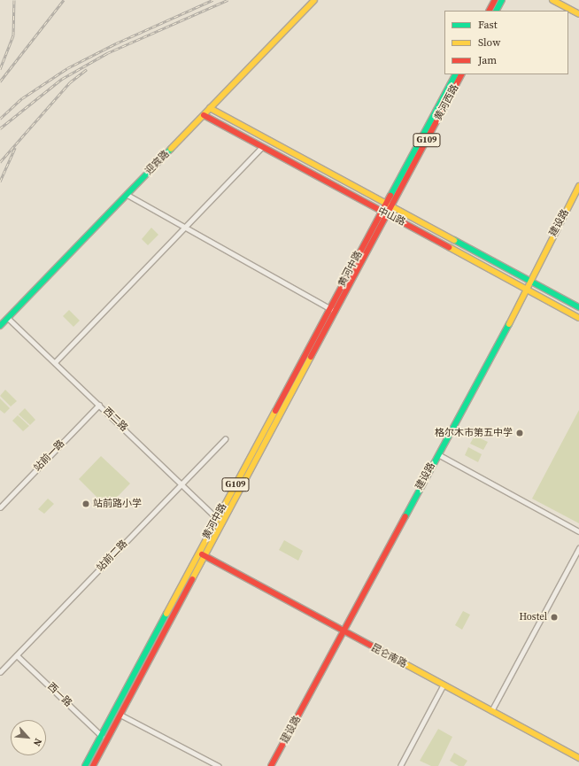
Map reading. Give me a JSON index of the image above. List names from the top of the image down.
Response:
{
  "streets": {
    "main road": [
      "黄河西路",
      "G109",
      "迎宾路",
      "中山路",
      "建设路",
      "黄河中路",
      "昆仑南路"
    ],
    "street": [
      "西二路",
      "站前一路",
      "站前二路",
      "西一路"
    ]
  },
  "crossings": [
    ["黄河西路", "中山路"],
    ["黄河西路", "黄河中路"],
    ["迎宾路", "中山路"],
    ["迎宾路", "西二路"],
    ["中山路", "建设路"],
    ["中山路", "黄河中路"],
    ["建设路", "昆仑南路"],
    ["黄河中路", "西二路"],
    ["黄河中路", "昆仑南路"],
    ["黄河中路", "西一路"],
    ["西二路", "站前一路"],
    ["西二路", "站前二路"],
    ["站前二路", "西一路"]
  ],
  "places": ["格尔木市第五中学", "站前路小学", "Hostel"],
  "legend": ["Fast", "Slow", "Jam"],
  "north": "bottom right"
}
